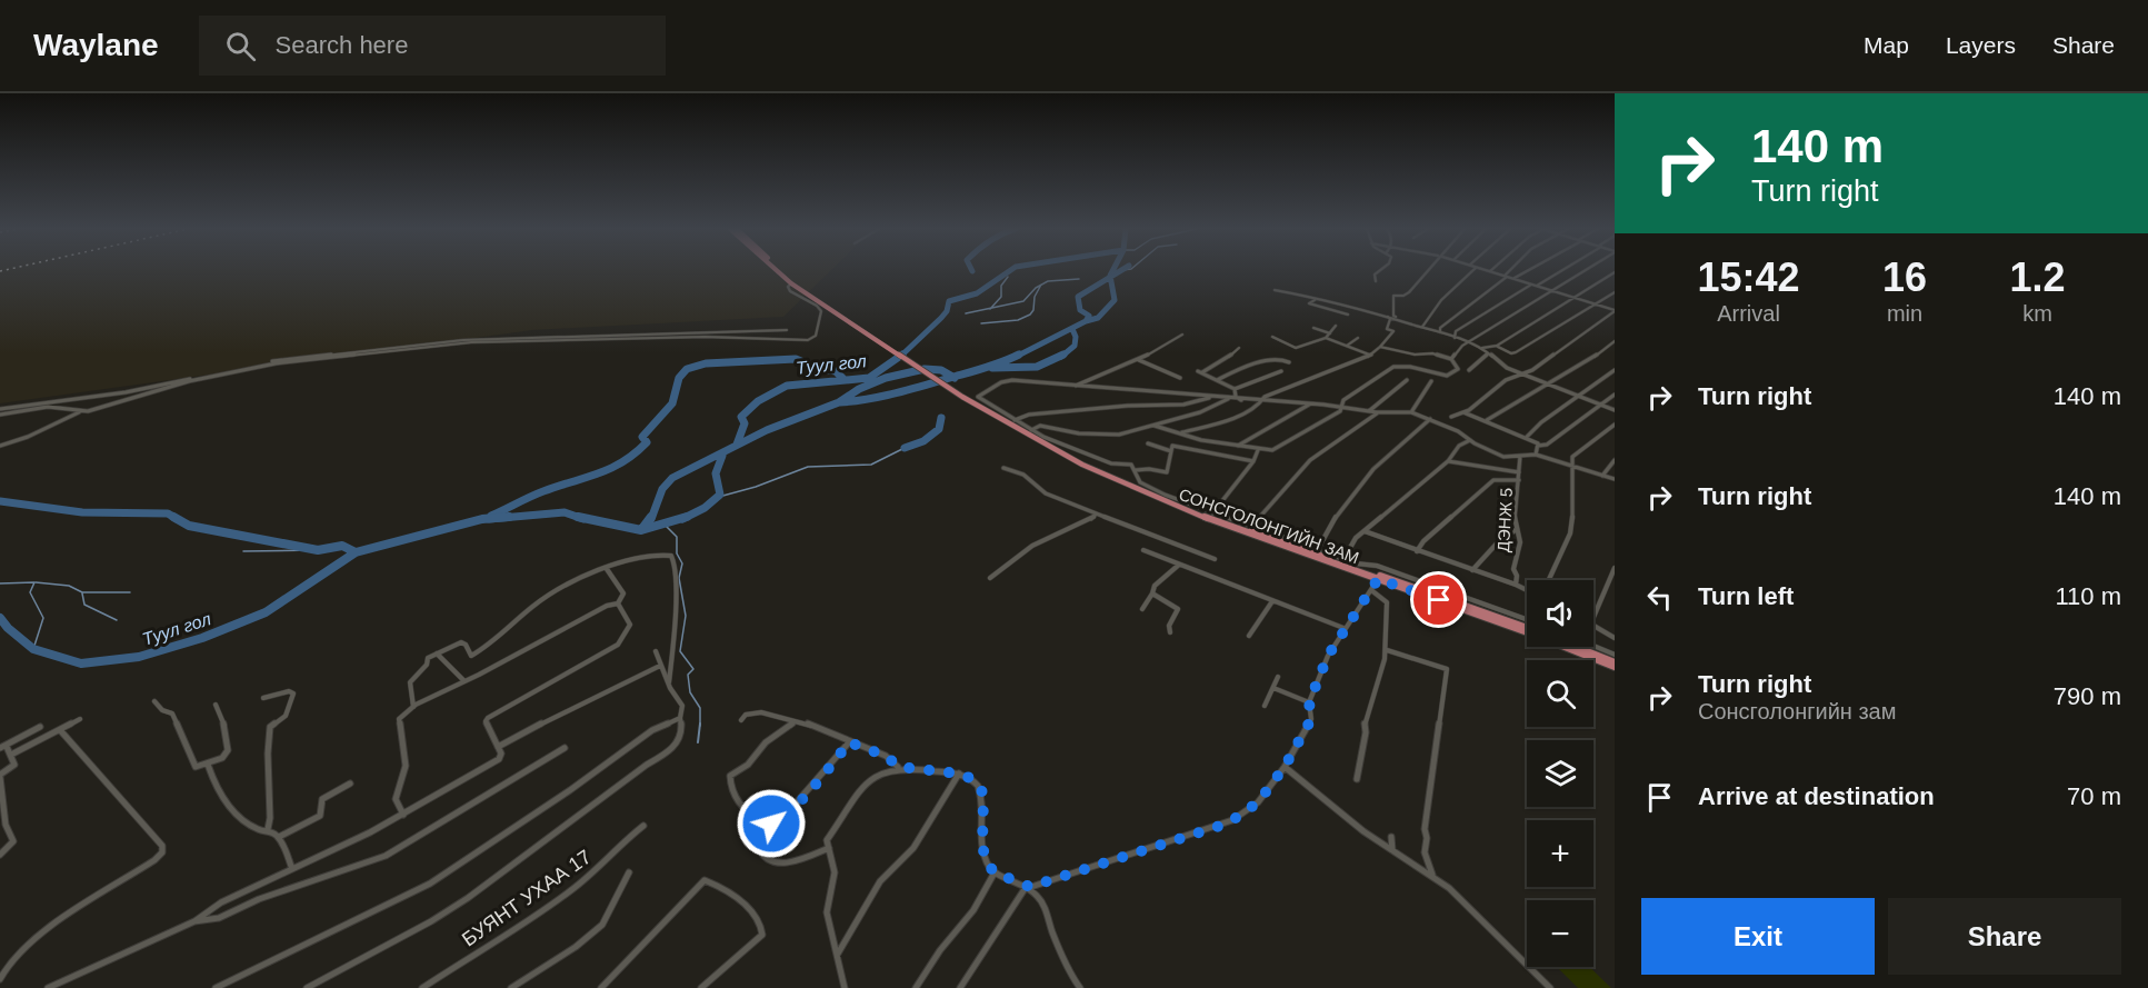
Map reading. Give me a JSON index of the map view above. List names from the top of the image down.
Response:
{
  "streets": {
    "main road": ["СОНСГОЛОНГИЙН ЗАМ"],
    "street": ["ДЭНЖ 5", "БУЯНТ УХАА 17"]
  },
  "water": ["Туул гол"],
  "page": {
    "header": "Waylane",
    "search": "Search here",
    "nav": ["Map", "Layers", "Share"],
    "turn": ["140 m", "Turn right"],
    "eta": [
      "15:42",
      "Arrival",
      "16",
      "min",
      "1.2",
      "km"
    ],
    "list": [
      {
        "name": "Turn right",
        "value": "140 m"
      },
      {
        "name": "Turn right",
        "value": "140 m"
      },
      {
        "name": "Turn left",
        "value": "110 m"
      },
      {
        "name": "Turn right",
        "note": "Сонсголонгийн зам",
        "value": "790 m"
      },
      {
        "name": "Arrive at destination",
        "value": "70 m"
      }
    ],
    "map_buttons": ["+", "−"],
    "buttons": ["Exit", "Share"]
  }
}
